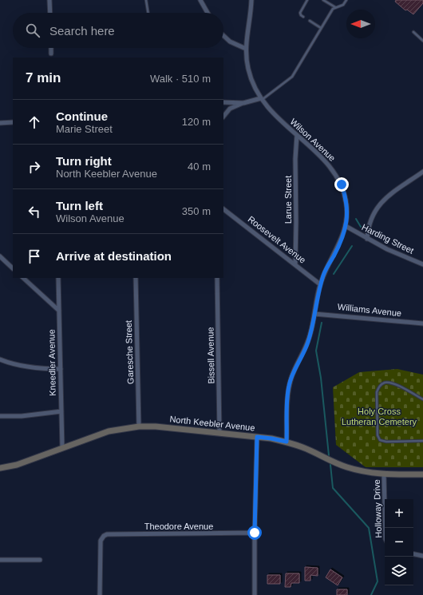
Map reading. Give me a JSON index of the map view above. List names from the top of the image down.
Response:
{
  "streets": {
    "street": [
      "Wilson Avenue",
      "Larue Street",
      "Harding Street",
      "Roosevelt Avenue",
      "Williams Avenue",
      "Garesche Street",
      "Bissell Avenue",
      "Kneedler Avenue",
      "North Keebler Avenue",
      "Holloway Drive",
      "Theodore Avenue"
    ]
  },
  "crossings": [
    ["Wilson Avenue", "Larue Street"],
    ["Wilson Avenue", "Harding Street"],
    ["Wilson Avenue", "Roosevelt Avenue"],
    ["Wilson Avenue", "Williams Avenue"],
    ["Wilson Avenue", "North Keebler Avenue"],
    ["Larue Street", "Roosevelt Avenue"],
    ["Garesche Street", "North Keebler Avenue"],
    ["Bissell Avenue", "North Keebler Avenue"],
    ["Kneedler Avenue", "North Keebler Avenue"],
    ["North Keebler Avenue", "Holloway Drive"]
  ],
  "parks": ["Holy Cross Lutheran Cemetery"],
  "north": "left",
  "page": {
    "search": "Search here",
    "heading": ["7 min", "Walk · 510 m"],
    "list": [
      ["Continue", "Marie Street", "120 m"],
      ["Turn right", "North Keebler Avenue", "40 m"],
      ["Turn left", "Wilson Avenue", "350 m"],
      "Arrive at destination"
    ],
    "map_buttons": ["+", "−"]
  }
}
